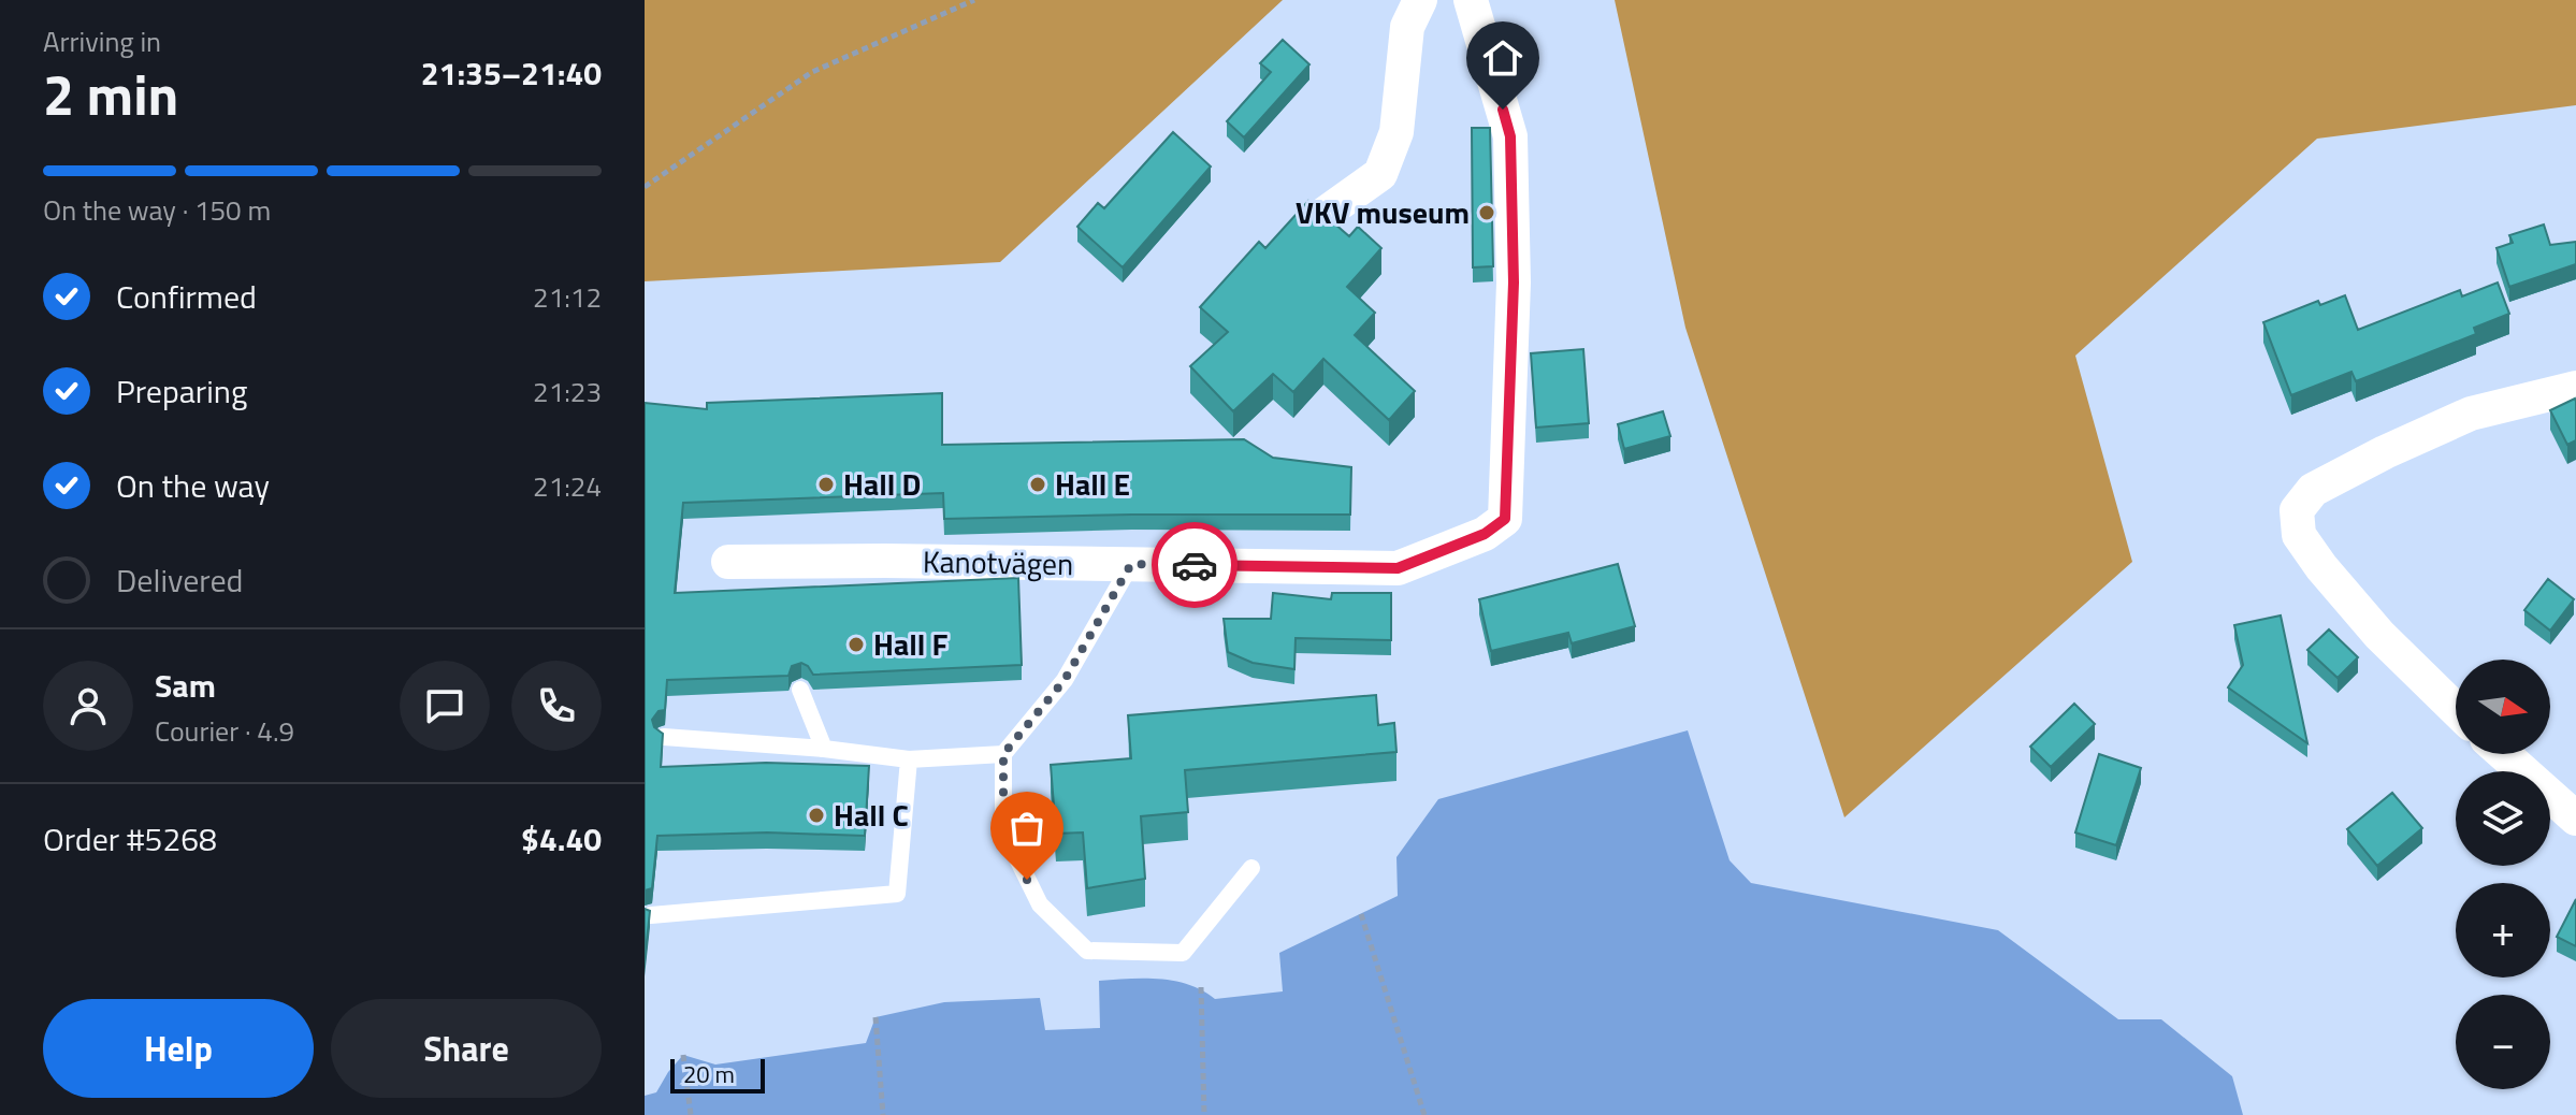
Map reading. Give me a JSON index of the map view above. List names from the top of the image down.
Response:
{
  "streets": {
    "street": ["Kanotvägen"]
  },
  "places": [
    "VKV museum",
    "Hall D",
    "Hall E",
    "Hall F",
    "Hall C"
  ],
  "scale_bar": "20 m",
  "north": "right",
  "page": {
    "heading": ["2 min", "Arriving in", "21:35–21:40"],
    "panel": [
      "Sam",
      "Courier · 4.9",
      "Order #5268",
      "$4.40"
    ],
    "bar": "On the way · 150 m",
    "list": [
      ["Confirmed", "21:12"],
      ["Preparing", "21:23"],
      ["On the way", "21:24"],
      "Delivered"
    ],
    "map_buttons": ["+", "−"],
    "buttons": ["Help", "Share"],
    "scale": "20 m"
  }
}
